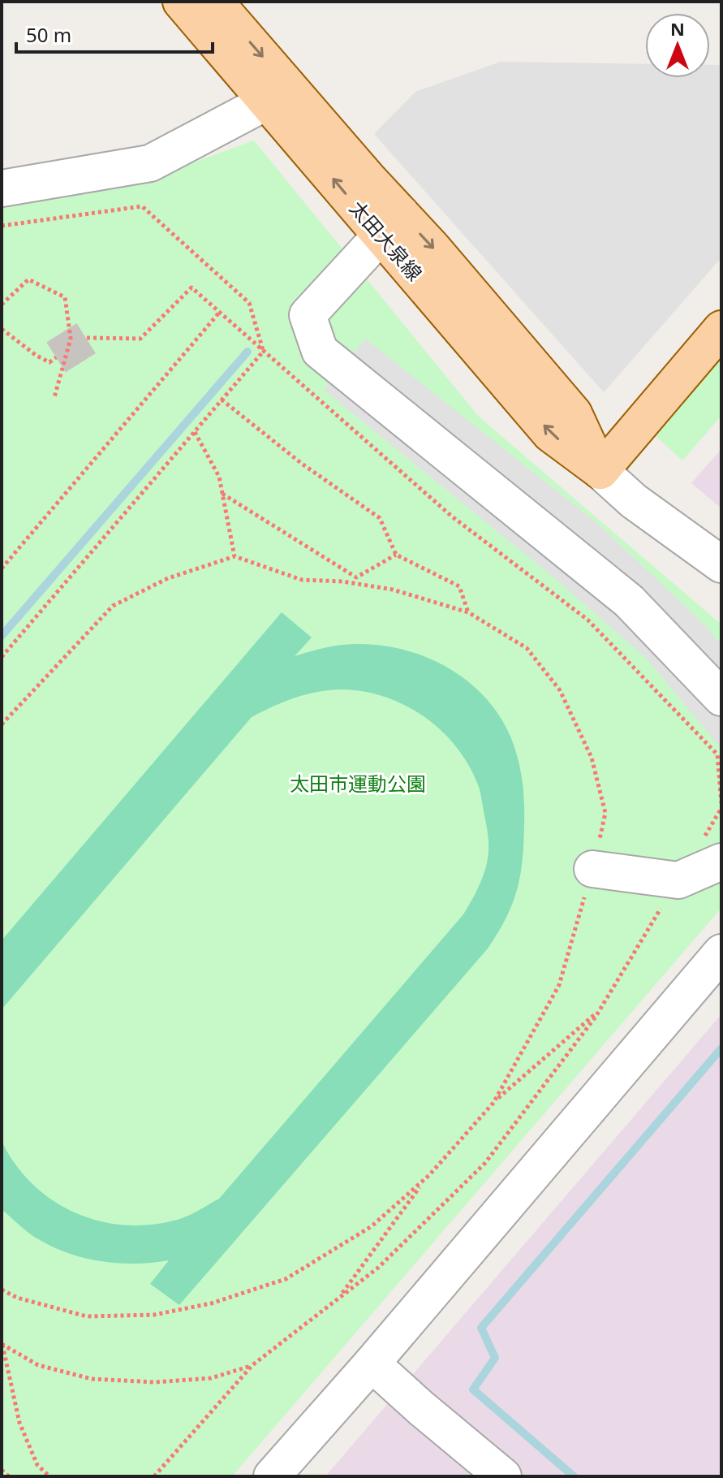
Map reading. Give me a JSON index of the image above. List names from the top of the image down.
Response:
{
  "streets": {
    "main road": ["太田大泉線"]
  },
  "parks": ["太田市運動公園"],
  "scale_bar": "50 m",
  "north": "top"
}
